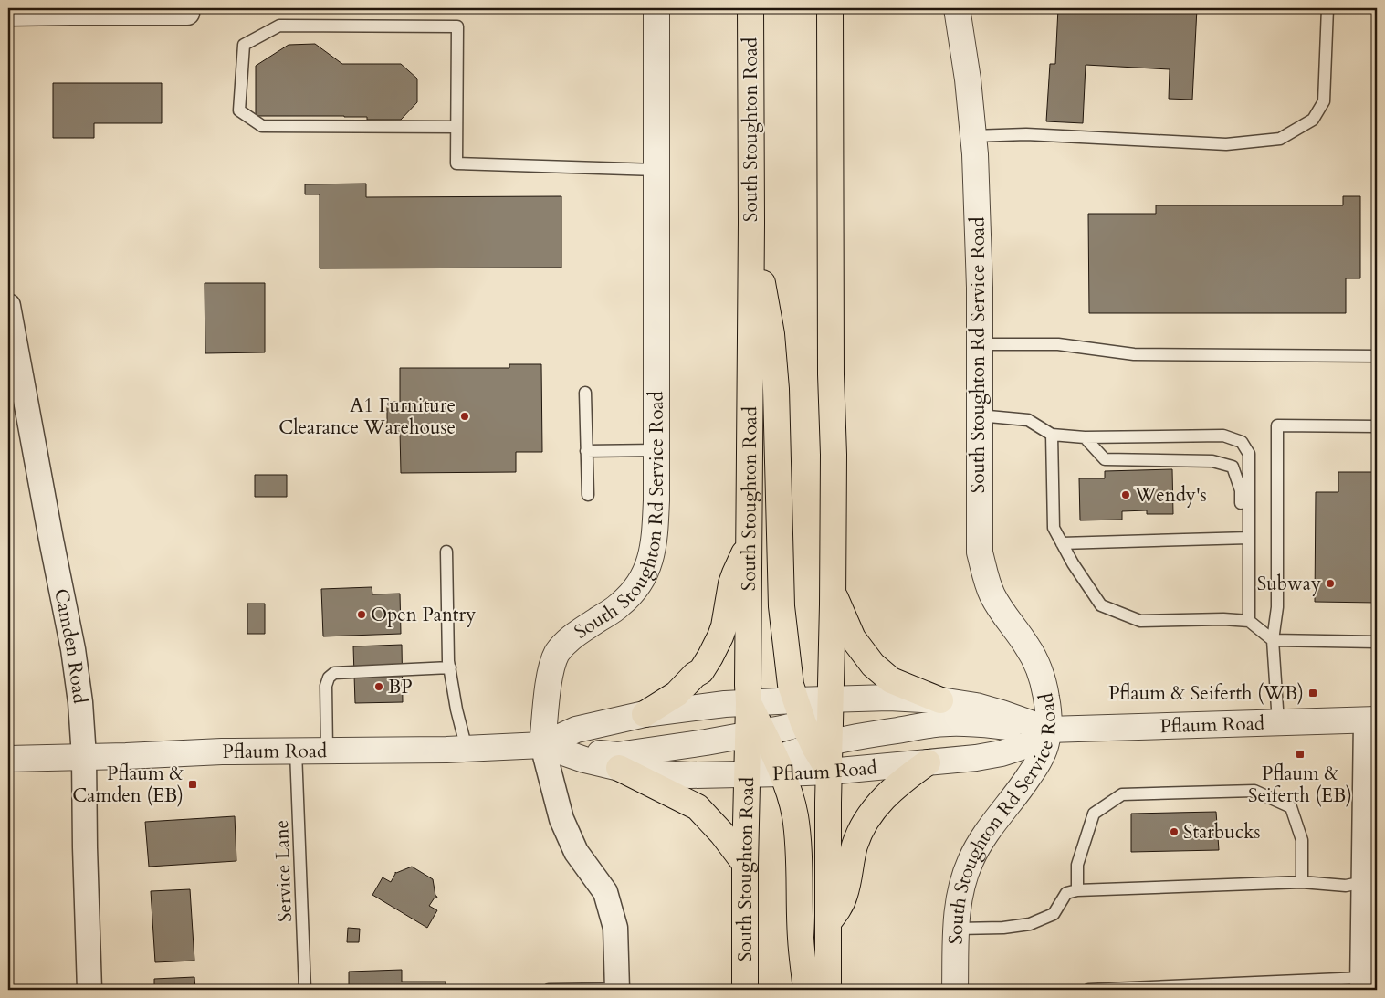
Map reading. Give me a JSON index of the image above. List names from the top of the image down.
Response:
{
  "streets": {
    "main road": ["South Stoughton Road"],
    "street": ["South Stoughton Rd Service Road", "Camden Road", "Pflaum Road"],
    "lane": ["Service Lane"]
  },
  "crossings": [
    ["South Stoughton Road", "Pflaum Road"],
    ["South Stoughton Rd Service Road", "Pflaum Road"],
    ["Camden Road", "Pflaum Road"],
    ["Pflaum Road", "Service Lane"]
  ],
  "places": {
    "other": [
      "A1 Furniture Clearance Warehouse",
      "Wendy's",
      "Subway",
      "Open Pantry",
      "BP",
      "Starbucks"
    ],
    "transit": ["Pflaum & Seiferth (WB)", "Pflaum & Seiferth (EB)", "Pflaum & Camden (EB)"]
  }
}
